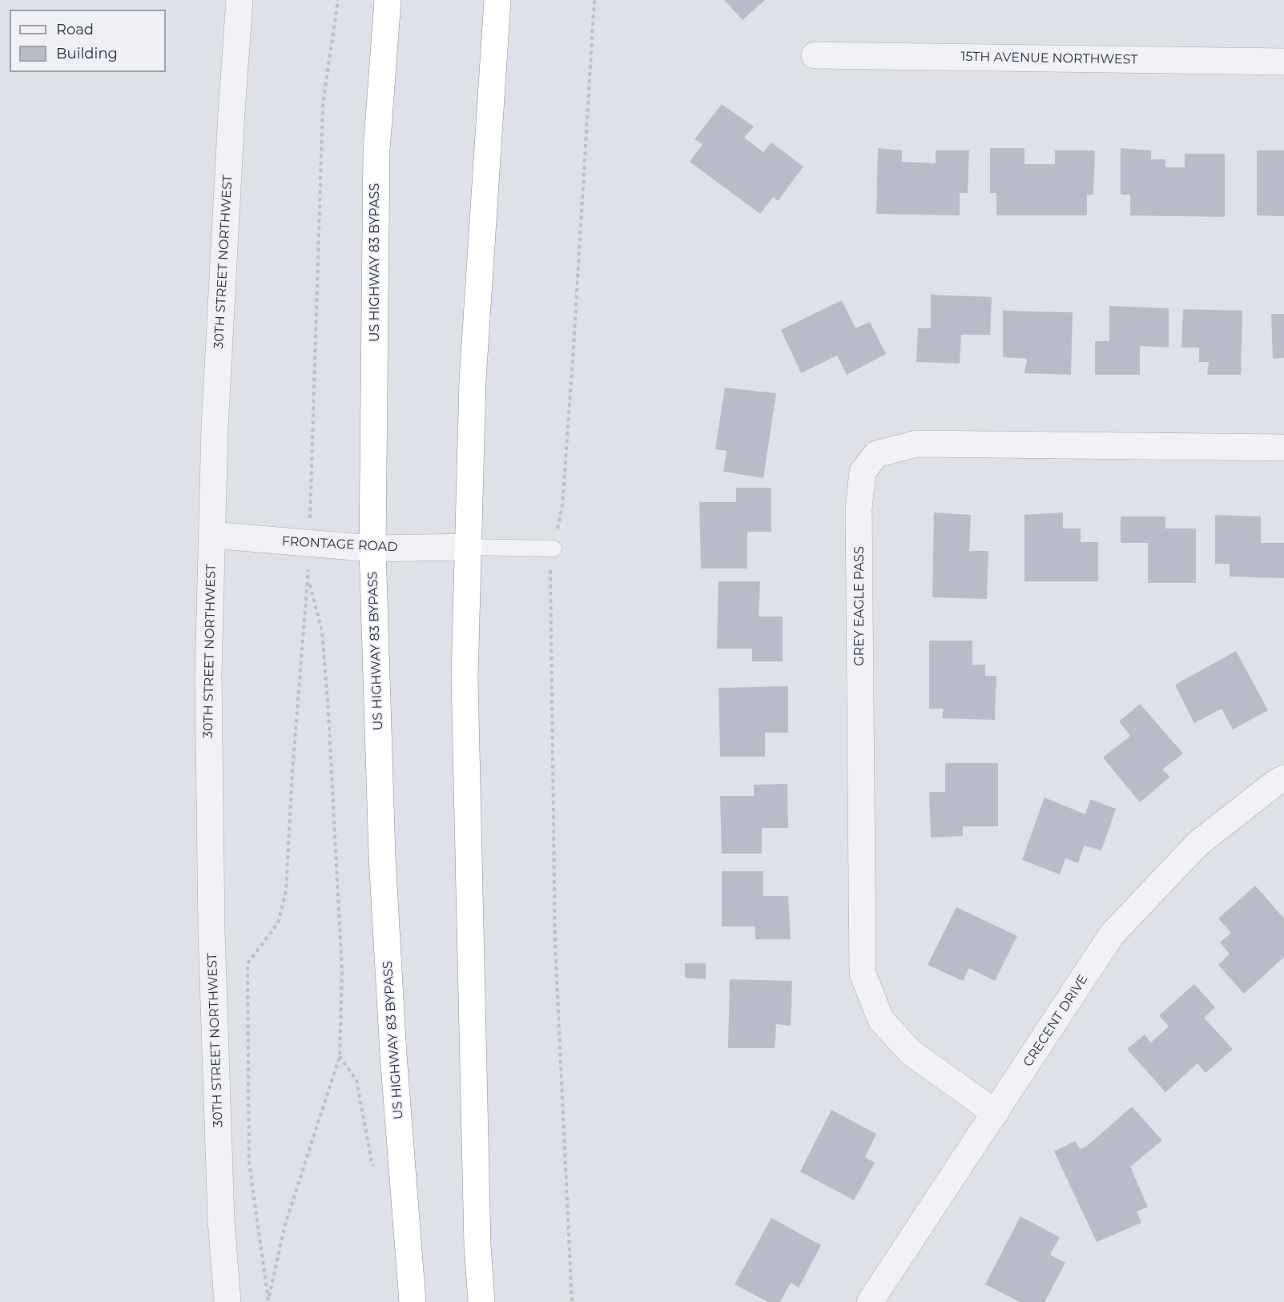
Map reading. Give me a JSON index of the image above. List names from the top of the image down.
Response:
{
  "streets": {
    "highway": ["US HIGHWAY 83 BYPASS"],
    "street": [
      "15TH AVENUE NORTHWEST",
      "30TH STREET NORTHWEST",
      "FRONTAGE ROAD",
      "GREY EAGLE PASS",
      "CRECENT DRIVE"
    ]
  },
  "crossings": [
    ["30TH STREET NORTHWEST", "FRONTAGE ROAD"],
    ["US HIGHWAY 83 BYPASS", "FRONTAGE ROAD"],
    ["GREY EAGLE PASS", "CRECENT DRIVE"]
  ],
  "legend": ["Road", "Building"]
}
